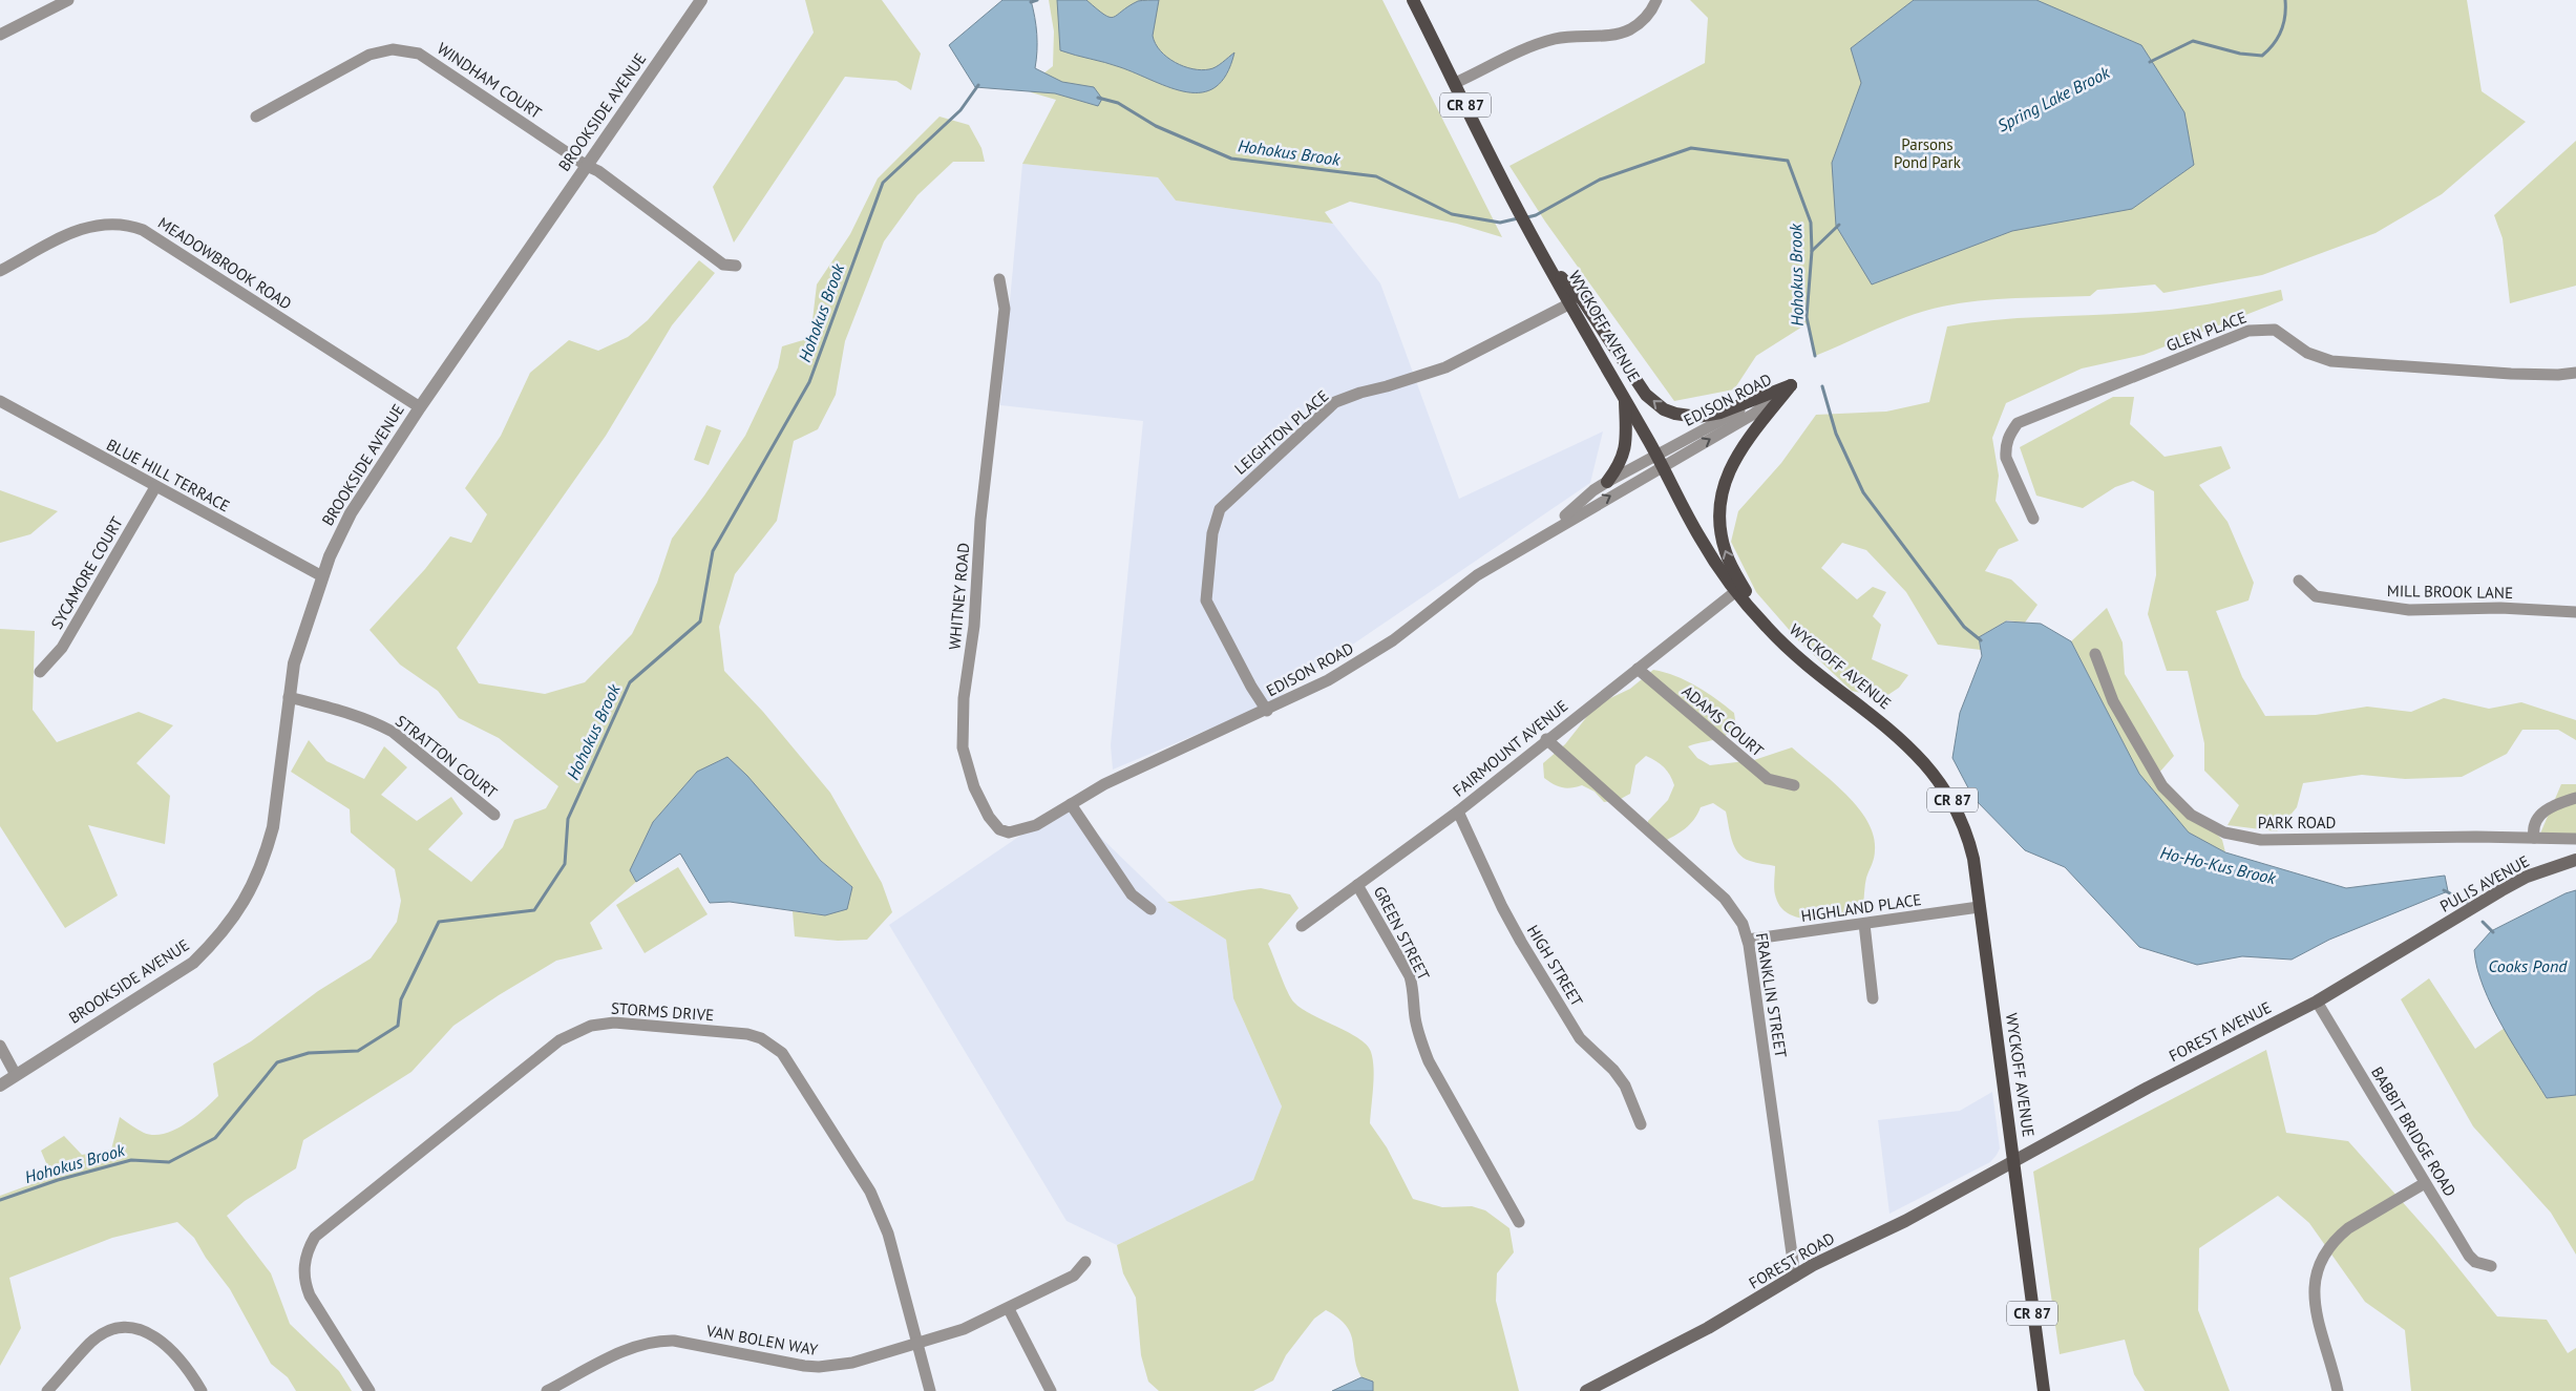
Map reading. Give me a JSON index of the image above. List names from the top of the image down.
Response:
{
  "streets": {
    "main road": [
      "CR 87",
      "WYCKOFF AVENUE",
      "PULIS AVENUE",
      "FOREST AVENUE",
      "FOREST ROAD"
    ],
    "street": [
      "WINDHAM COURT",
      "BROOKSIDE AVENUE",
      "MEADOWBROOK ROAD",
      "GLEN PLACE",
      "EDISON ROAD",
      "LEIGHTON PLACE",
      "BLUE HILL TERRACE",
      "SYCAMORE COURT",
      "MILL BROOK LANE",
      "WHITNEY ROAD",
      "ADAMS COURT",
      "FAIRMOUNT AVENUE",
      "STRATTON COURT",
      "PARK ROAD",
      "HIGHLAND PLACE",
      "GREEN STREET",
      "HIGH STREET",
      "FRANKLIN STREET",
      "STORMS DRIVE",
      "BABBIT BRIDGE ROAD",
      "VAN BOLEN WAY"
    ]
  },
  "crossings": [
    ["WINDHAM COURT", "BROOKSIDE AVENUE"],
    ["BROOKSIDE AVENUE", "MEADOWBROOK ROAD"],
    ["BROOKSIDE AVENUE", "BLUE HILL TERRACE"],
    ["BROOKSIDE AVENUE", "STRATTON COURT"],
    ["WYCKOFF AVENUE", "EDISON ROAD"],
    ["WYCKOFF AVENUE", "LEIGHTON PLACE"],
    ["WYCKOFF AVENUE", "FAIRMOUNT AVENUE"],
    ["WYCKOFF AVENUE", "HIGHLAND PLACE"],
    ["WYCKOFF AVENUE", "FOREST AVENUE"],
    ["WYCKOFF AVENUE", "FOREST ROAD"],
    ["EDISON ROAD", "LEIGHTON PLACE"],
    ["EDISON ROAD", "WHITNEY ROAD"],
    ["BLUE HILL TERRACE", "SYCAMORE COURT"],
    ["ADAMS COURT", "FAIRMOUNT AVENUE"],
    ["FAIRMOUNT AVENUE", "GREEN STREET"],
    ["FAIRMOUNT AVENUE", "HIGH STREET"],
    ["FAIRMOUNT AVENUE", "FRANKLIN STREET"],
    ["PARK ROAD", "PULIS AVENUE"],
    ["PULIS AVENUE", "FOREST AVENUE"],
    ["HIGHLAND PLACE", "FRANKLIN STREET"],
    ["FRANKLIN STREET", "FOREST ROAD"],
    ["STORMS DRIVE", "VAN BOLEN WAY"],
    ["FOREST AVENUE", "BABBIT BRIDGE ROAD"],
    ["FOREST AVENUE", "FOREST ROAD"]
  ],
  "water": [
    "Spring Lake Brook",
    "Hohokus Brook",
    "Ho-Ho-Kus Brook",
    "Cooks Pond"
  ],
  "parks": ["Parsons Pond Park"]
}
